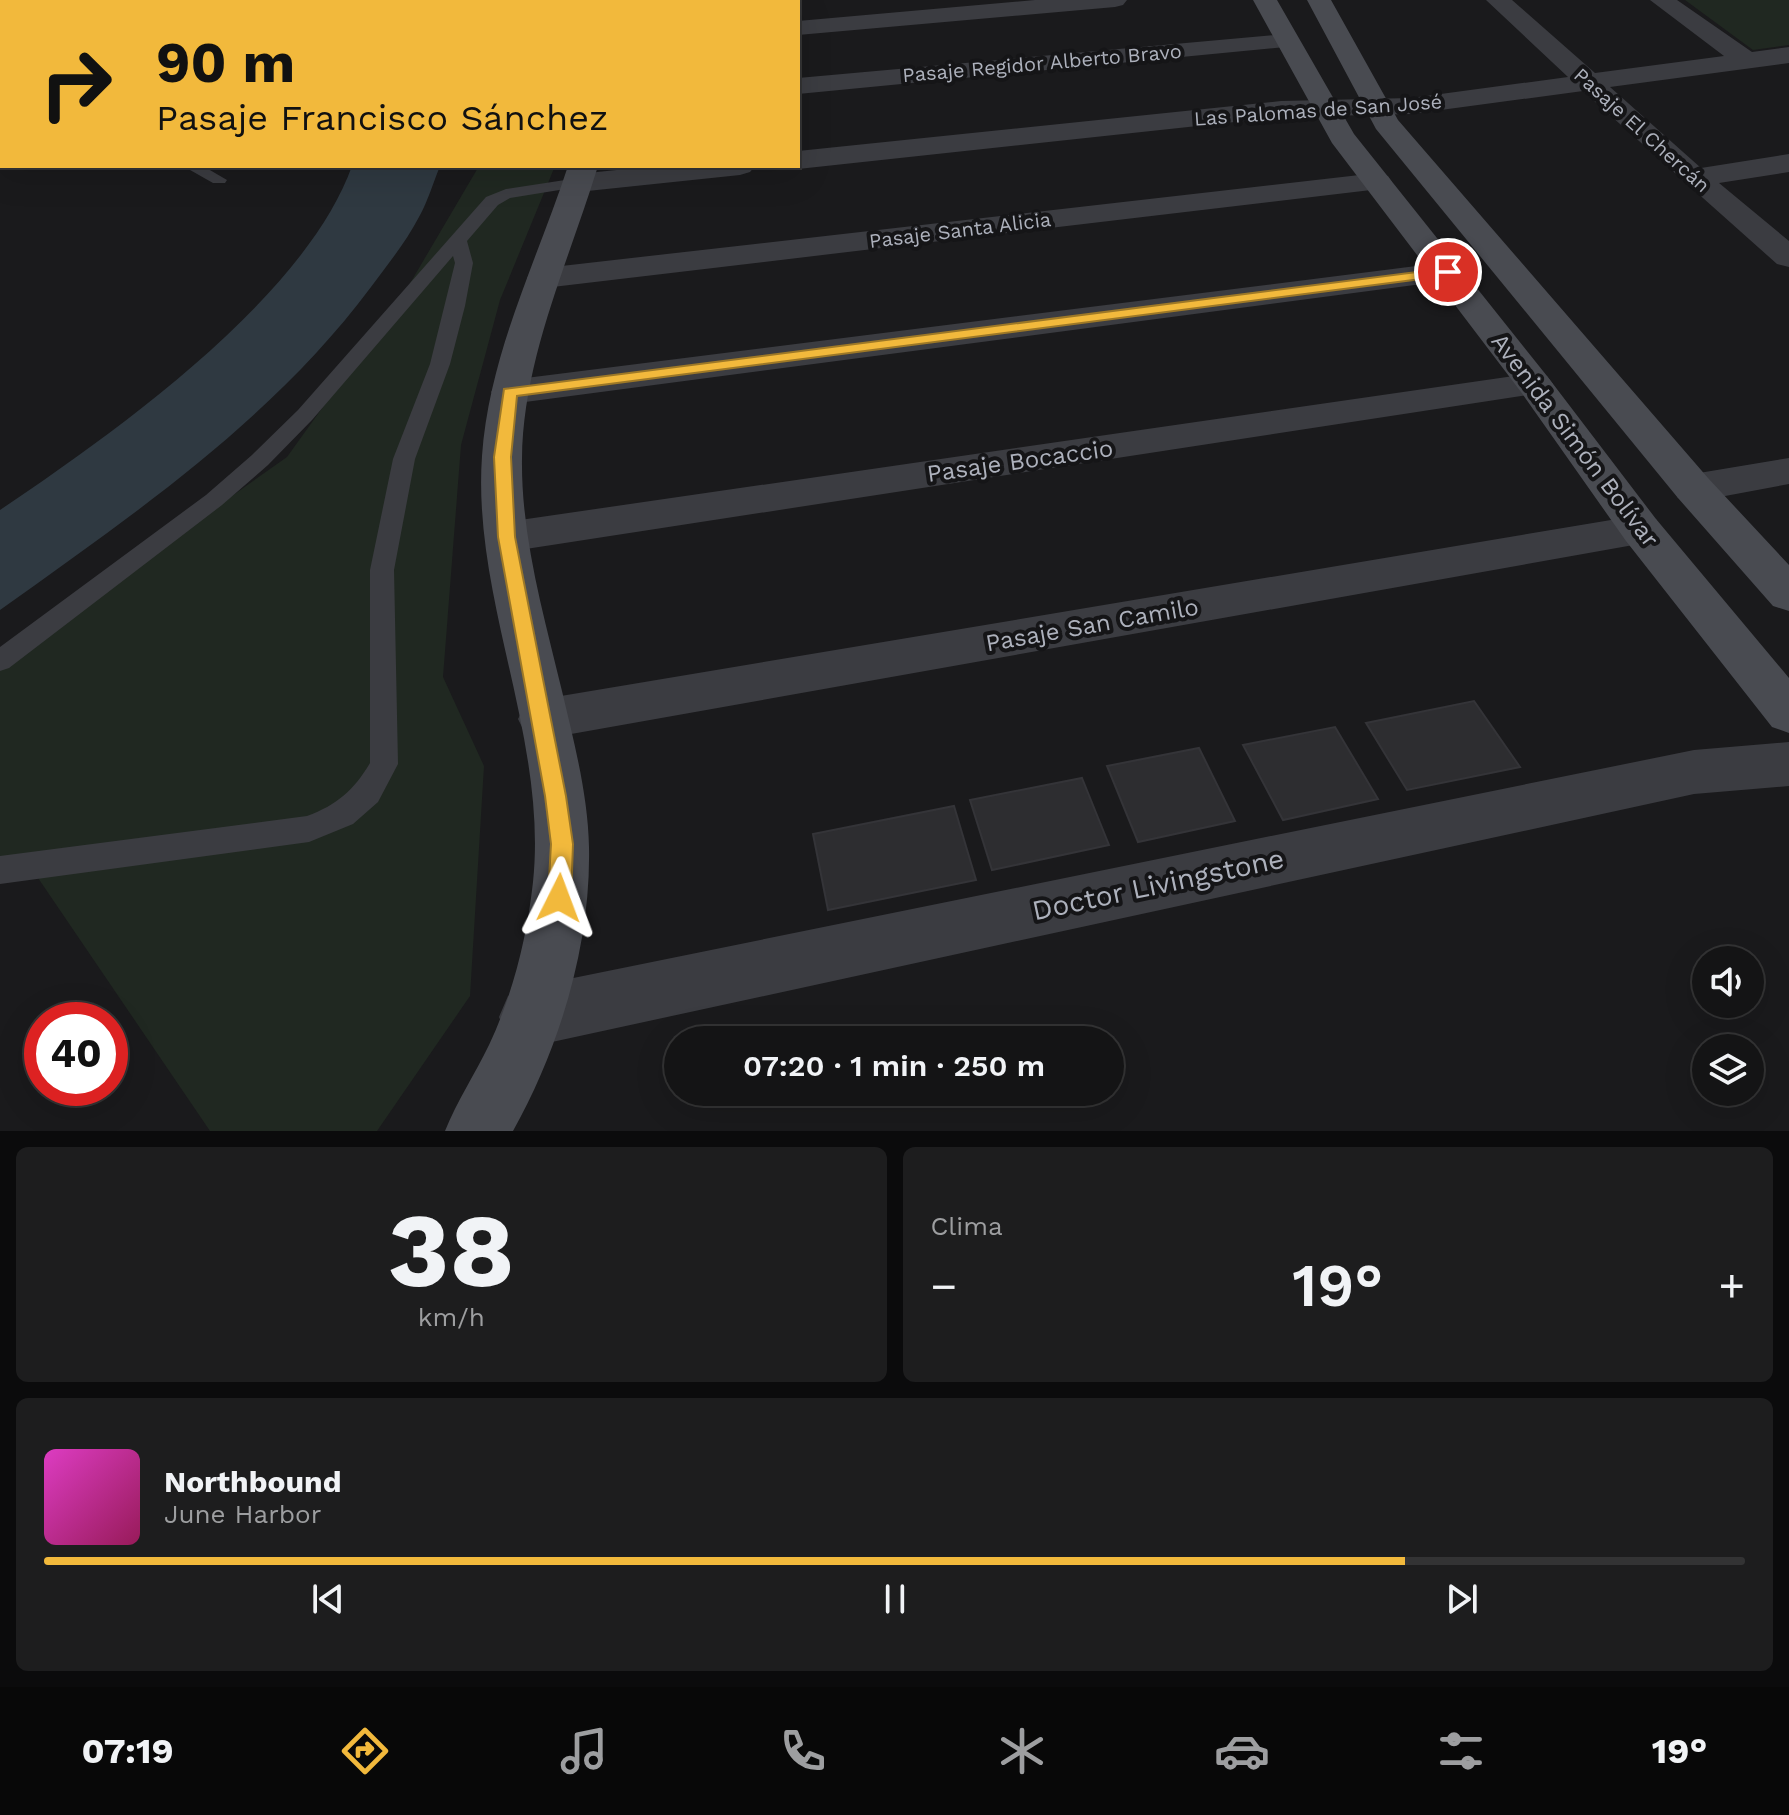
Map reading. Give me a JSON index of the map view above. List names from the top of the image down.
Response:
{
  "streets": {
    "main road": ["Avenida Simón Bolívar"],
    "street": [
      "Pasaje Regidor Alberto Bravo",
      "Las Palomas de San José",
      "Pasaje El Chercán",
      "Pasaje Santa Alicia",
      "Pasaje Bocaccio",
      "Pasaje San Camilo",
      "Doctor Livingstone"
    ]
  },
  "crossings": [
    ["Pasaje Regidor Alberto Bravo", "Avenida Simón Bolívar"],
    ["Las Palomas de San José", "Pasaje El Chercán"],
    ["Las Palomas de San José", "Avenida Simón Bolívar"],
    ["Pasaje Santa Alicia", "Avenida Simón Bolívar"],
    ["Avenida Simón Bolívar", "Pasaje Bocaccio"],
    ["Avenida Simón Bolívar", "Pasaje San Camilo"]
  ],
  "page": {
    "turn": ["90 m", "Pasaje Francisco Sánchez"],
    "limit": "40",
    "trip": "07:20 · 1 min · 250 m",
    "tile": [
      ["38", "km/h"],
      "Clima"
    ],
    "heat": ["−", "19°", "+"],
    "song": ["Northbound", "June Harbor"],
    "tabs": ["07:19", "19°"]
  }
}
